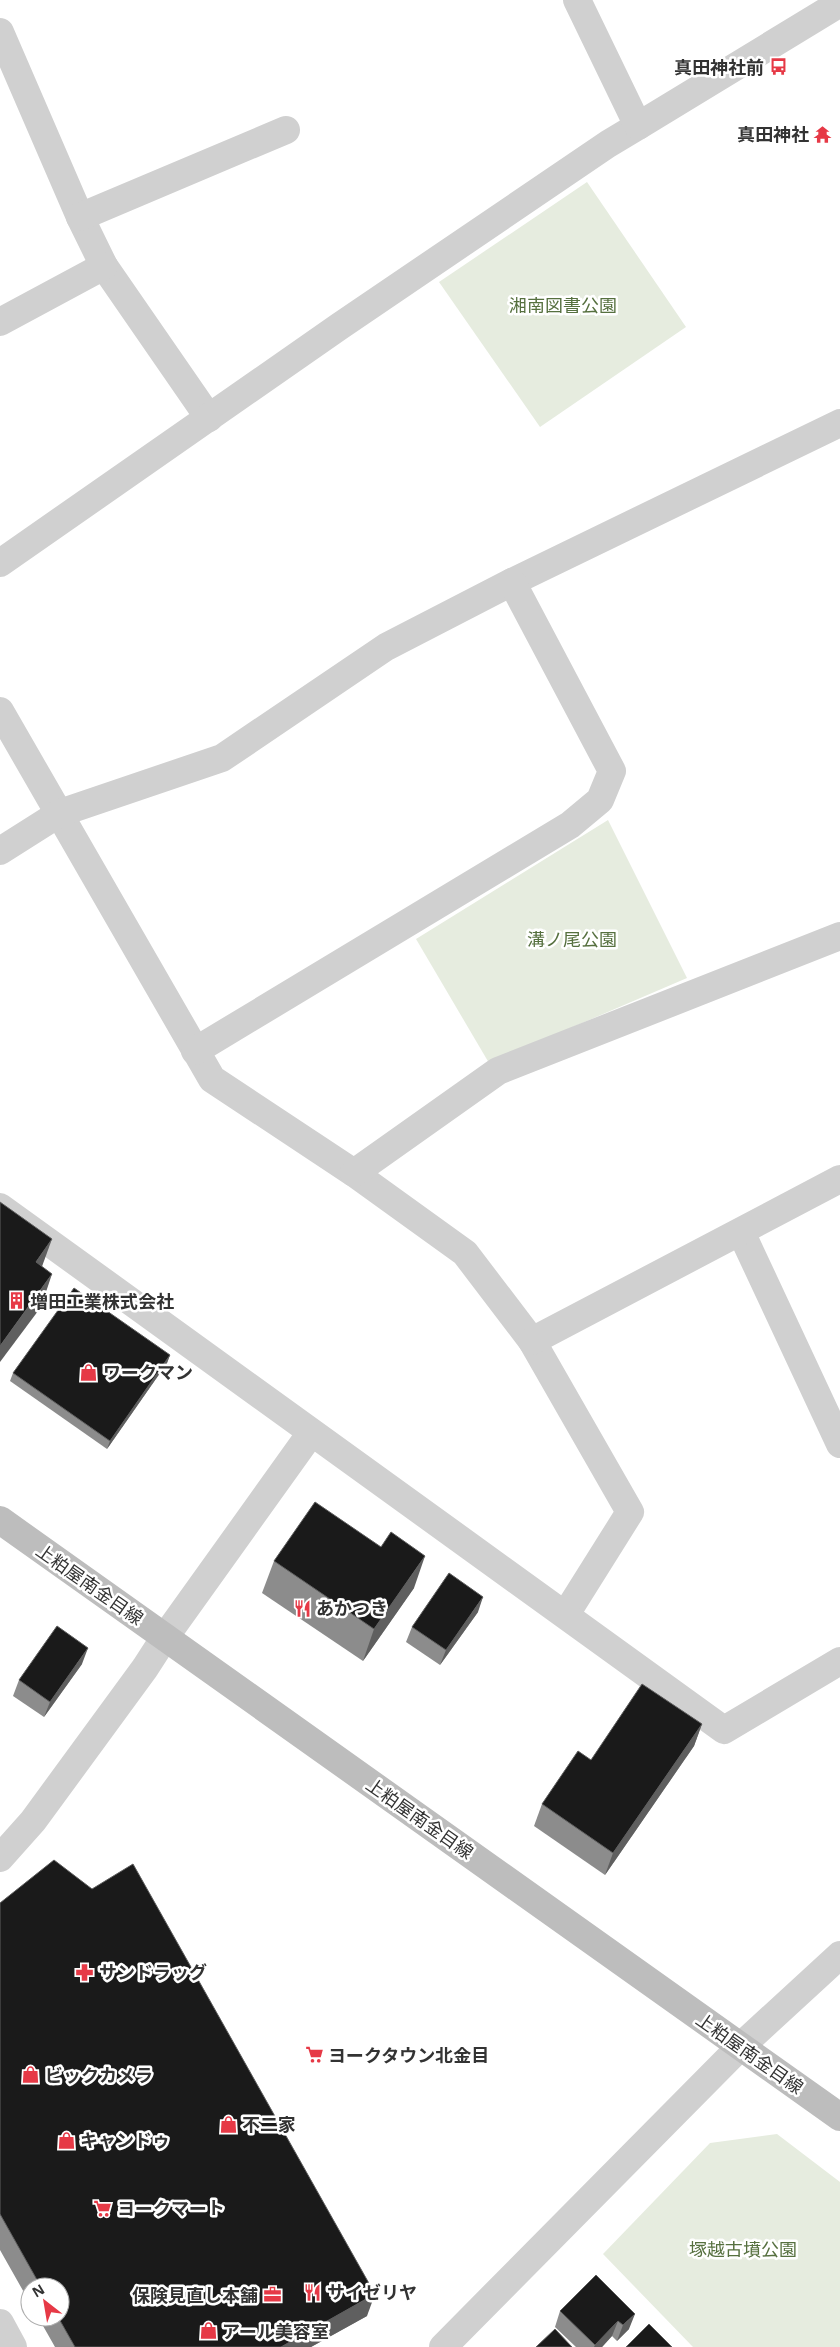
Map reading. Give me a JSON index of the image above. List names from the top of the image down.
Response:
{
  "streets": {
    "main road": ["上粕屋南金目線"]
  },
  "parks": ["湘南図書公園", "溝ノ尾公園", "塚越古墳公園"],
  "places": {
    "bus stop": ["真田神社前"],
    "temple": ["真田神社"],
    "building": ["増田工業株式会社"],
    "shop": [
      "ワークマン",
      "ビックカメラ",
      "不二家",
      "キャンドゥ",
      "アール美容室"
    ],
    "restaurant": ["あかつき", "サイゼリヤ"],
    "pharmacy": ["サンドラッグ"],
    "supermarket": ["ヨークタウン北金目", "ヨークマート"],
    "office": ["保険見直し本舗"]
  },
  "north": "top left"
}
